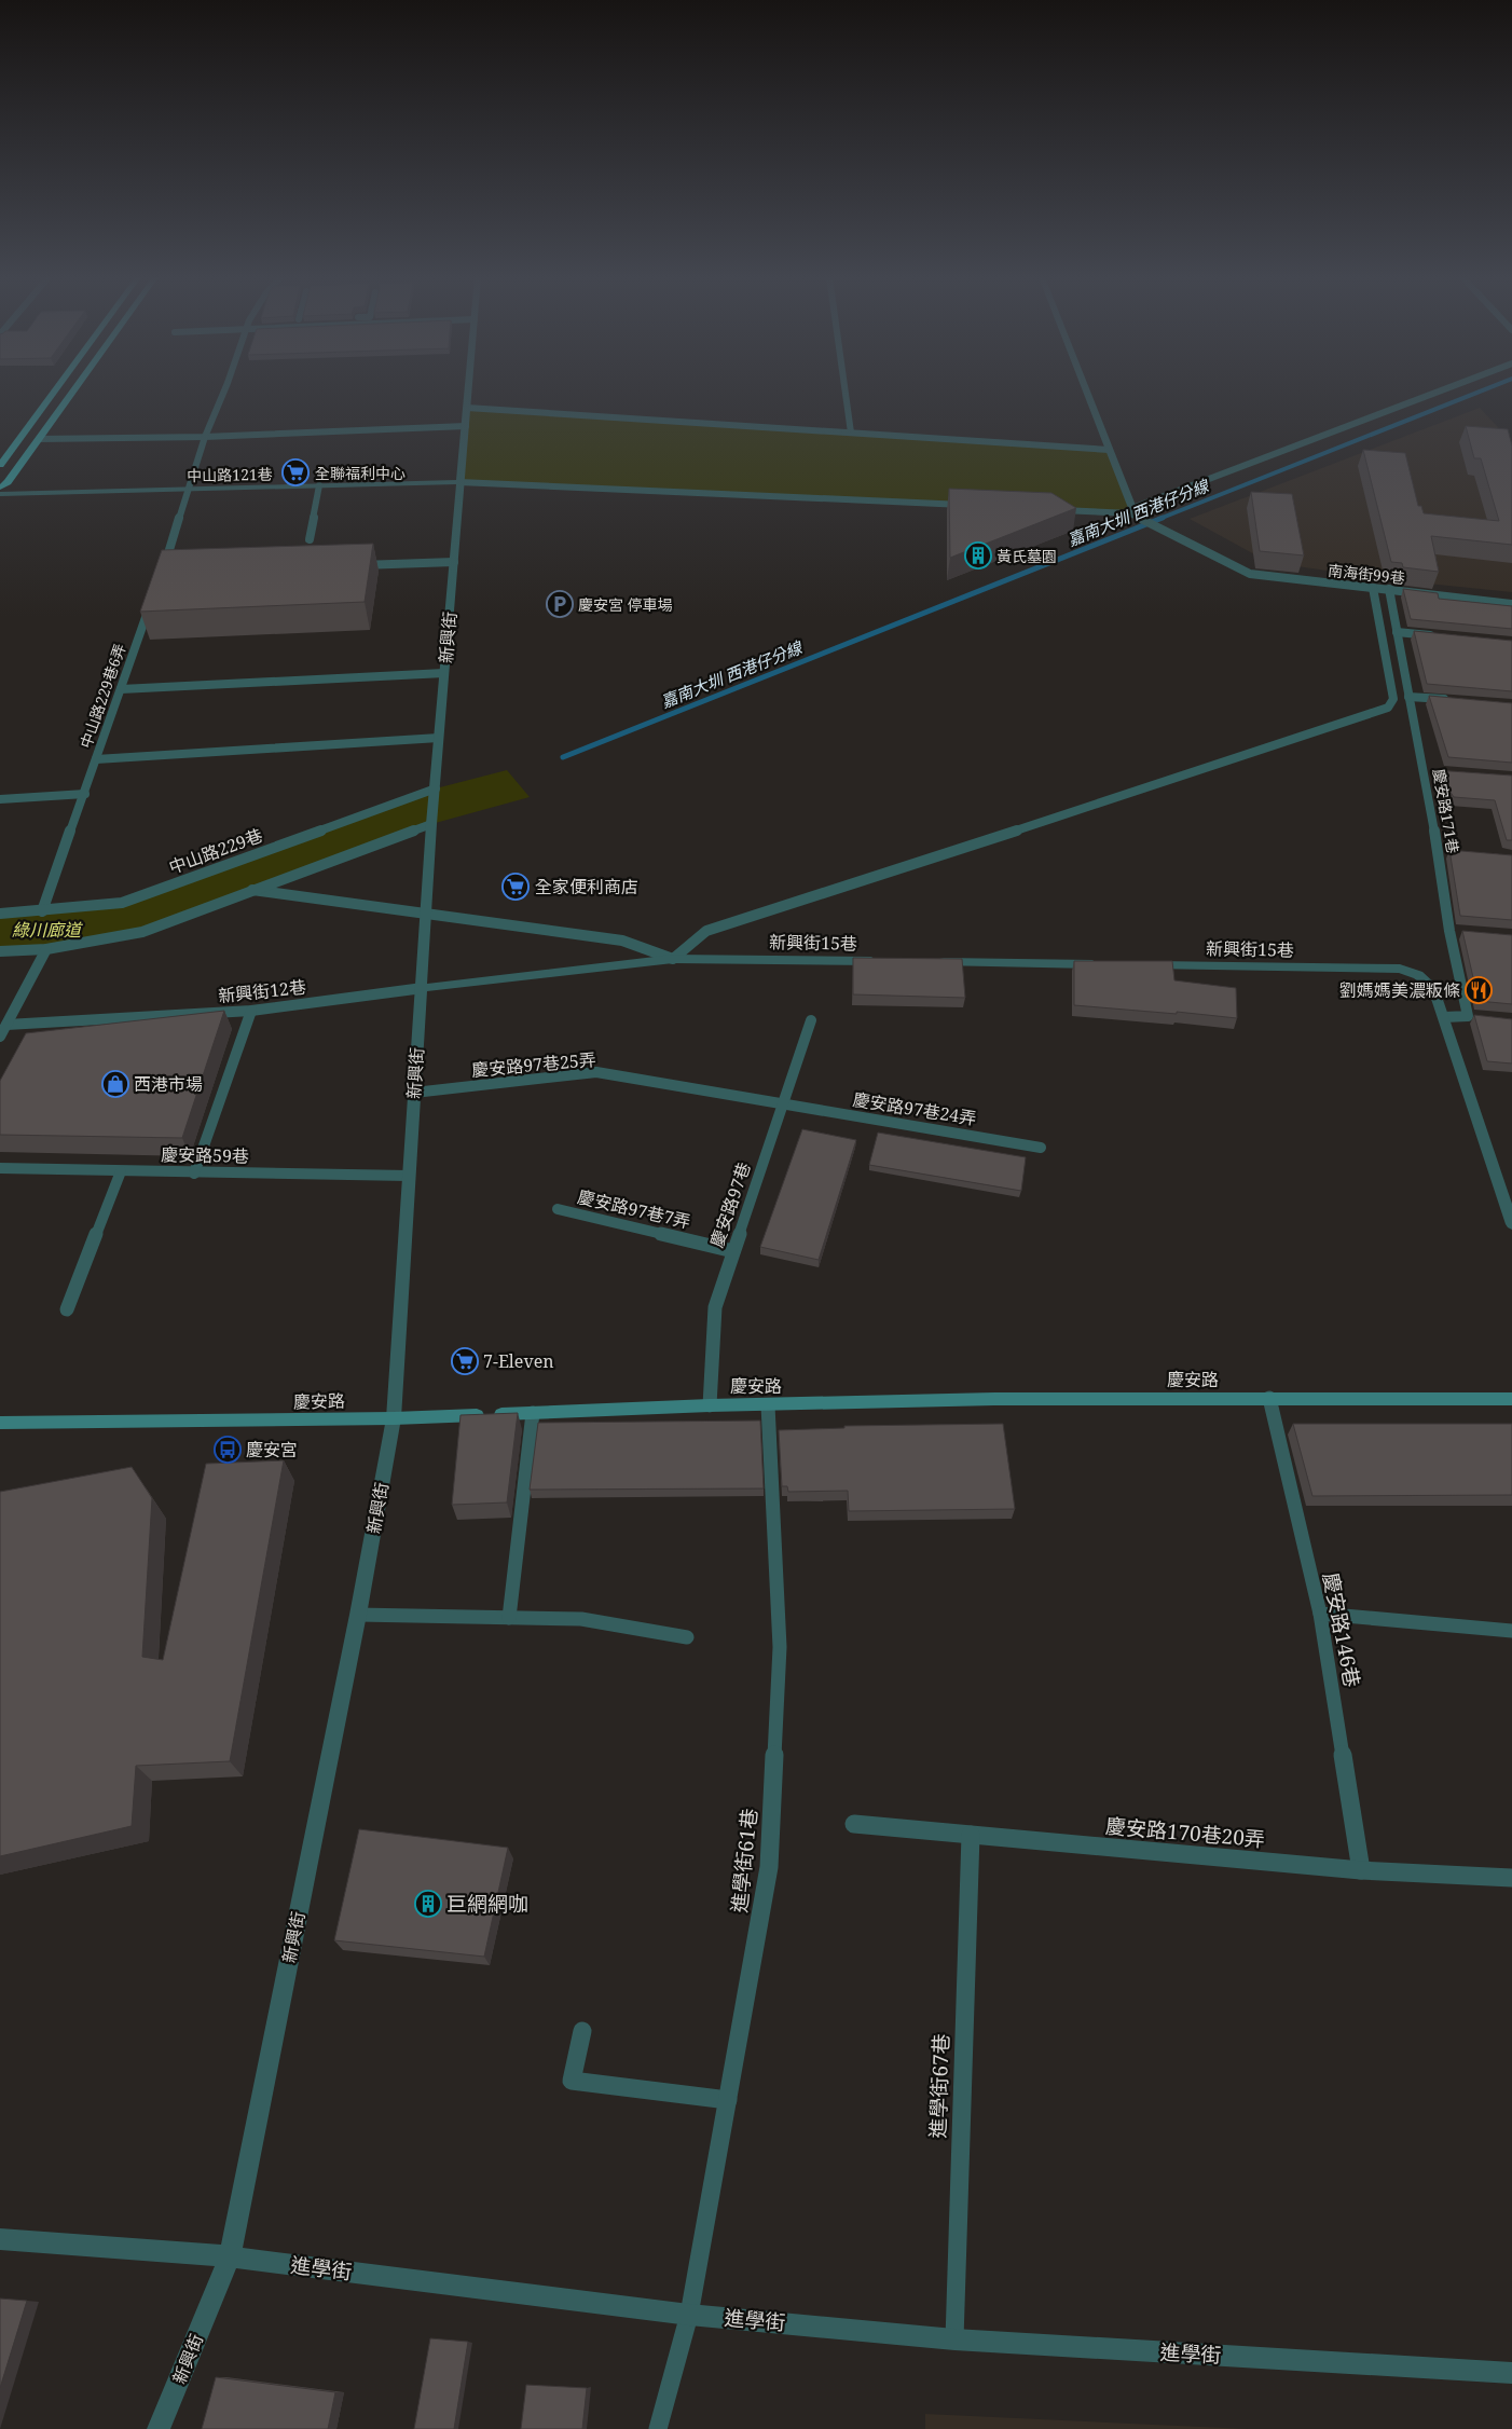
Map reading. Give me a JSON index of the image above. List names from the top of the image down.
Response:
{
  "streets": {
    "main road": ["慶安路"],
    "street": [
      "中山路121巷",
      "新興街",
      "新興街15巷",
      "進學街"
    ],
    "lane": [
      "南海街99巷",
      "中山路229巷6弄",
      "慶安路171巷",
      "中山路229巷",
      "新興街12巷",
      "慶安路97巷25弄",
      "慶安路97巷24弄",
      "慶安路59巷",
      "慶安路97巷",
      "慶安路97巷7弄",
      "慶安路146巷",
      "慶安路170巷20弄",
      "進學街61巷",
      "進學街67巷"
    ]
  },
  "crossings": [
    ["中山路121巷", "新興街"],
    ["南海街99巷", "慶安路171巷"],
    ["新興街", "中山路229巷"],
    ["新興街", "新興街15巷"],
    ["新興街", "新興街12巷"],
    ["新興街", "慶安路97巷25弄"],
    ["新興街", "慶安路59巷"],
    ["新興街", "慶安路"],
    ["新興街", "進學街"],
    ["中山路229巷6弄", "中山路229巷"],
    ["慶安路171巷", "新興街15巷"],
    ["新興街15巷", "新興街12巷"],
    ["慶安路97巷25弄", "慶安路97巷24弄"],
    ["慶安路97巷25弄", "慶安路97巷"],
    ["慶安路97巷24弄", "慶安路97巷"],
    ["慶安路97巷", "慶安路97巷7弄"],
    ["慶安路97巷", "慶安路"],
    ["慶安路", "慶安路146巷"],
    ["慶安路", "進學街61巷"],
    ["慶安路146巷", "慶安路170巷20弄"],
    ["慶安路170巷20弄", "進學街67巷"],
    ["進學街61巷", "進學街"],
    ["進學街67巷", "進學街"]
  ],
  "water": ["嘉南大圳 西港仔分線"],
  "parks": ["綠川廊道"],
  "places": {
    "supermarket": ["全聯福利中心", "全家便利商店", "7-Eleven"],
    "building": ["黃氏墓園", "巨網網咖"],
    "parking": ["慶安宮 停車場"],
    "restaurant": ["劉媽媽美濃粄條"],
    "shop": ["西港市場"],
    "bus stop": ["慶安宮"]
  }
}
